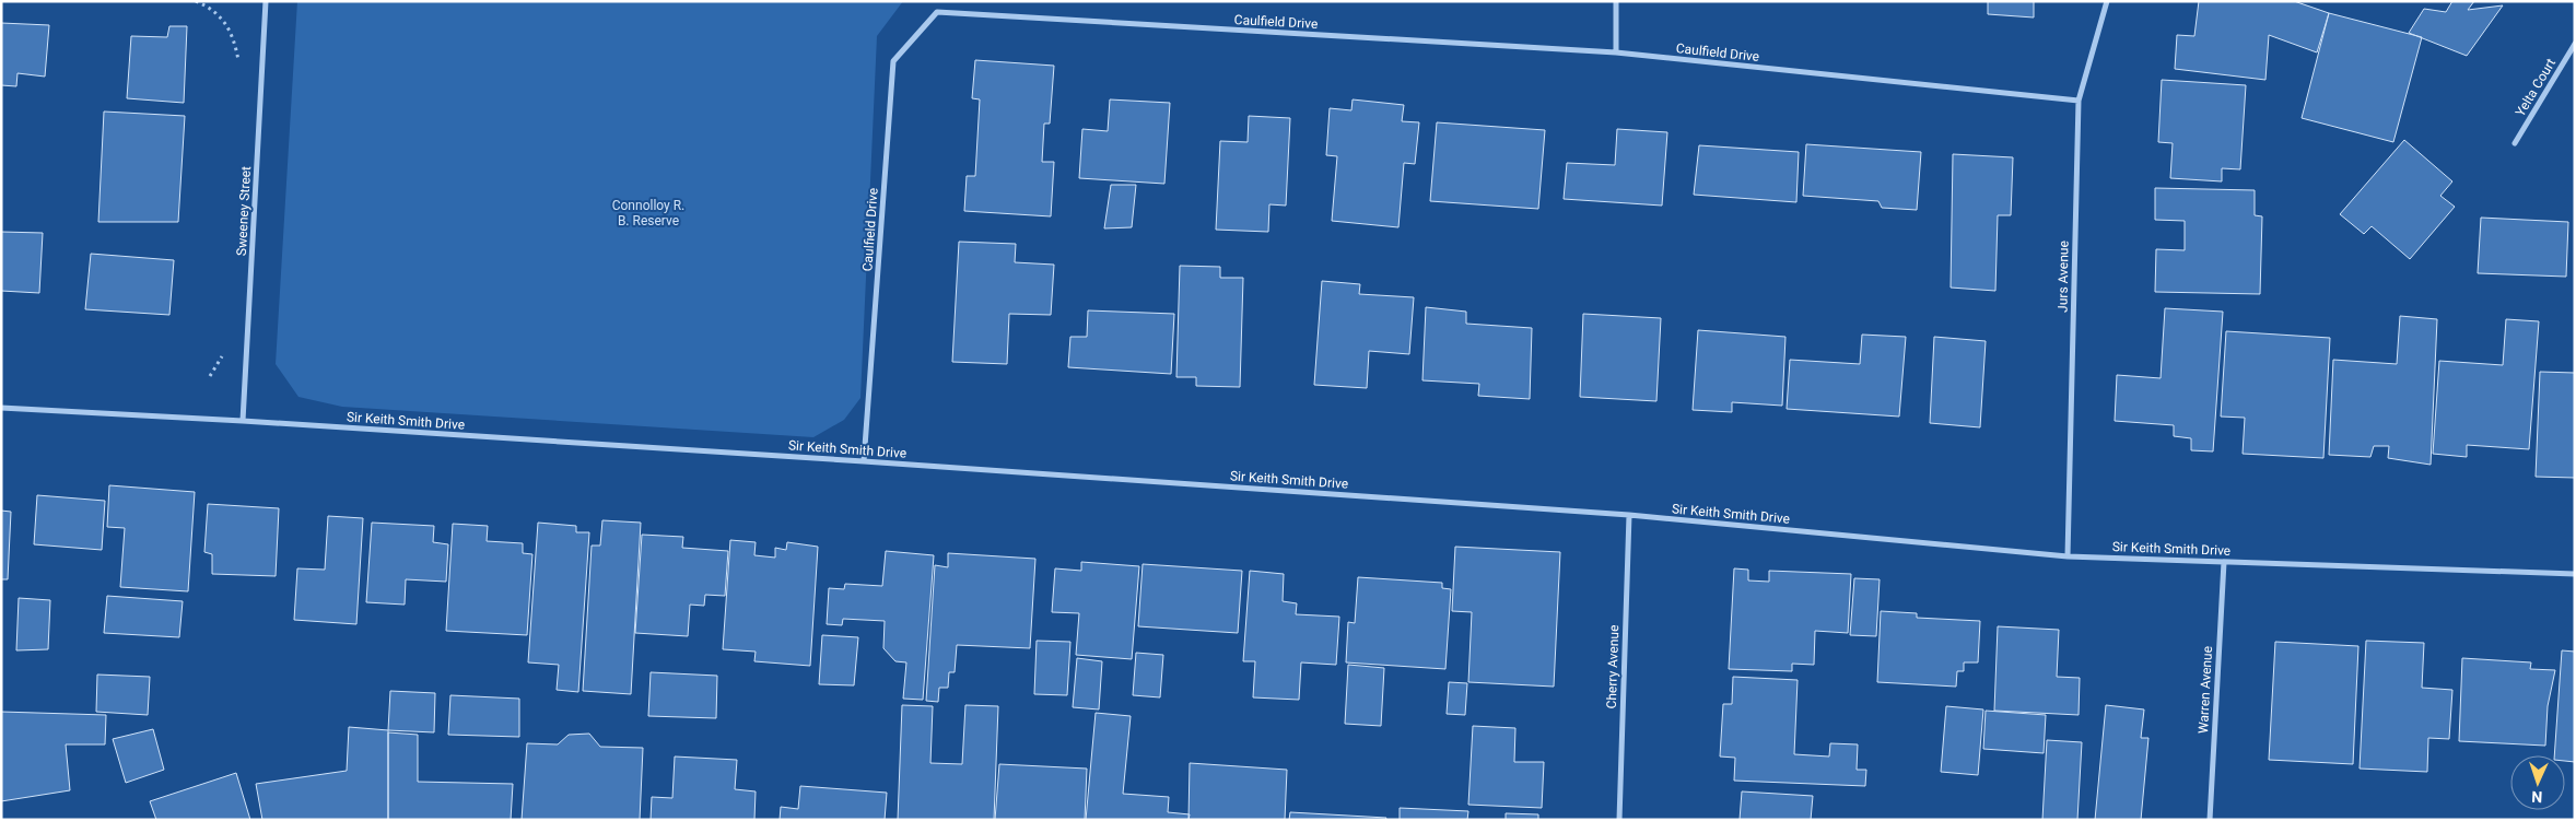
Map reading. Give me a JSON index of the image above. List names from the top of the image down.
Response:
{
  "streets": {
    "street": [
      "Caulfield Drive",
      "Yelta Court",
      "Sweeney Street",
      "Jurs Avenue",
      "Sir Keith Smith Drive",
      "Cherry Avenue",
      "Warren Avenue"
    ]
  },
  "crossings": [
    ["Caulfield Drive", "Jurs Avenue"],
    ["Caulfield Drive", "Sir Keith Smith Drive"],
    ["Sweeney Street", "Sir Keith Smith Drive"],
    ["Jurs Avenue", "Sir Keith Smith Drive"],
    ["Sir Keith Smith Drive", "Cherry Avenue"],
    ["Sir Keith Smith Drive", "Warren Avenue"]
  ],
  "parks": ["Connolloy R. B. Reserve"],
  "north": "bottom"
}
